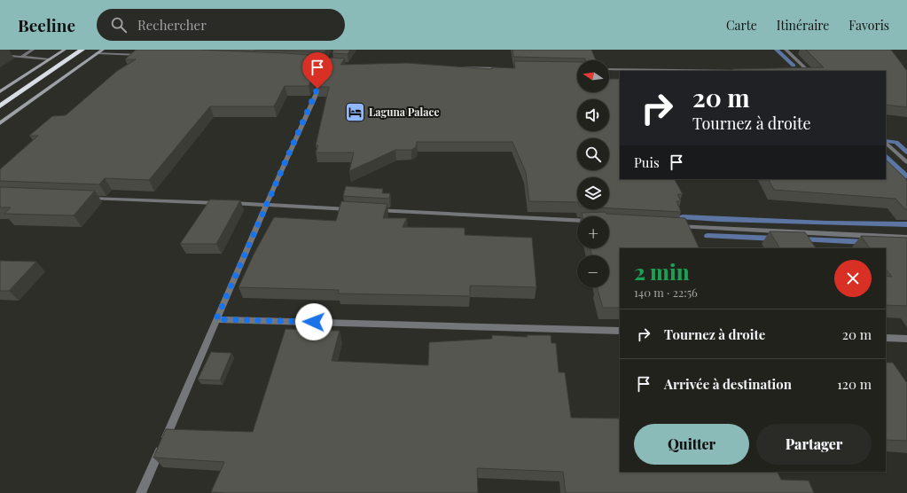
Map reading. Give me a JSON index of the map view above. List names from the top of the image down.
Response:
{
  "places": {
    "hotel": ["Laguna Palace"]
  },
  "north": "left",
  "page": {
    "header": "Beeline",
    "search": "Rechercher",
    "nav": ["Carte", "Itinéraire", "Favoris"],
    "map_buttons": ["+", "−"],
    "turn": ["20 m", "Tournez à droite"],
    "then": "Puis",
    "heading": ["2 min", "140 m · 22:56"],
    "list": [
      {
        "name": "Tournez à droite",
        "value": "20 m"
      },
      {
        "name": "Arrivée à destination",
        "value": "120 m"
      }
    ],
    "buttons": ["Quitter", "Partager"]
  }
}
